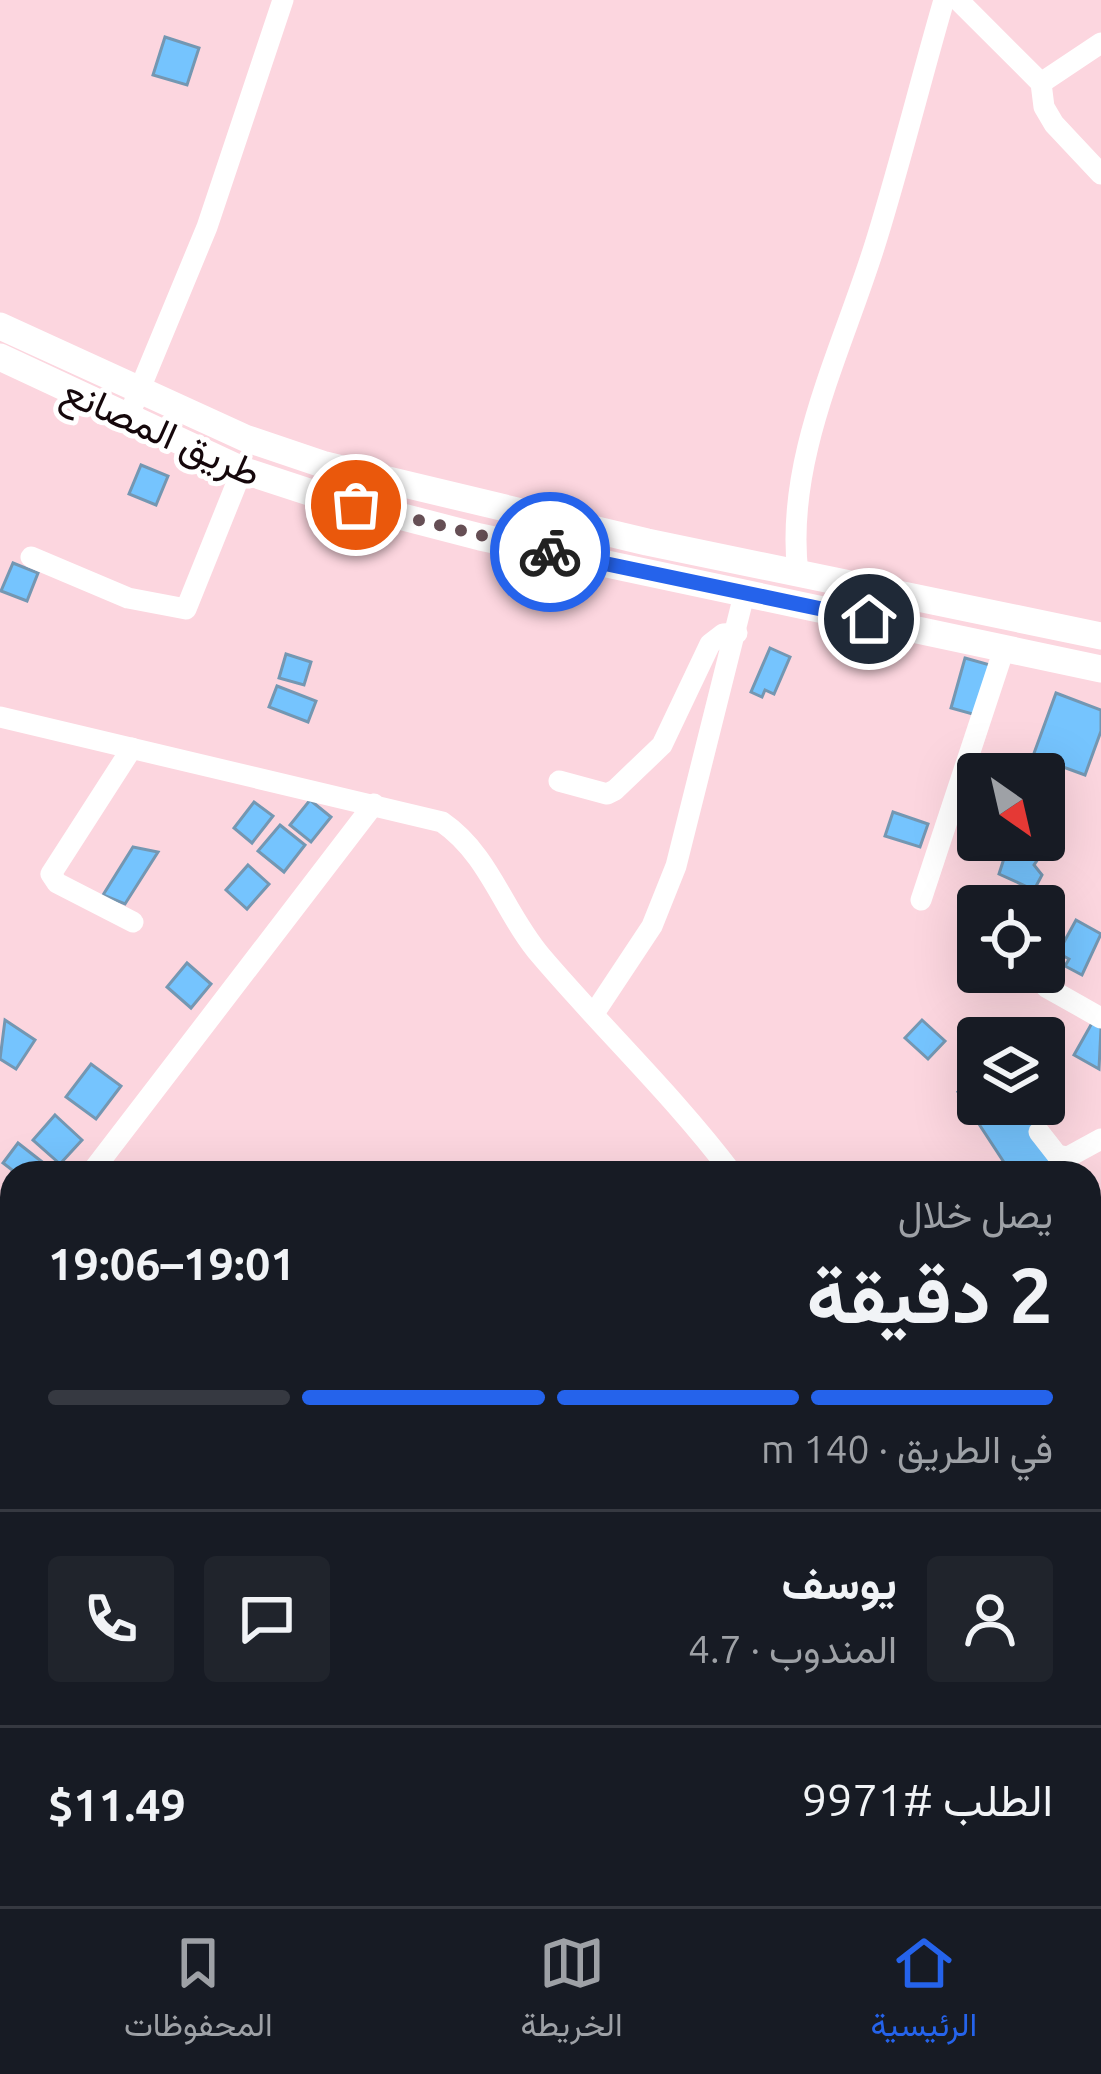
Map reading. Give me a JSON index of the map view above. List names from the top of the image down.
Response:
{
  "streets": {
    "main road": ["طريق المصانع"]
  },
  "north": "bottom right",
  "page": {
    "heading": ["2 دقيقة", "يصل خلال", "19:01–19:06"],
    "panel": [
      "يوسف",
      "المندوب · 4.7",
      "الطلب #9971",
      "$11.49"
    ],
    "bar": "في الطريق · 140 m",
    "tabs": ["الرئيسية", "الخريطة", "المحفوظات"]
  }
}
